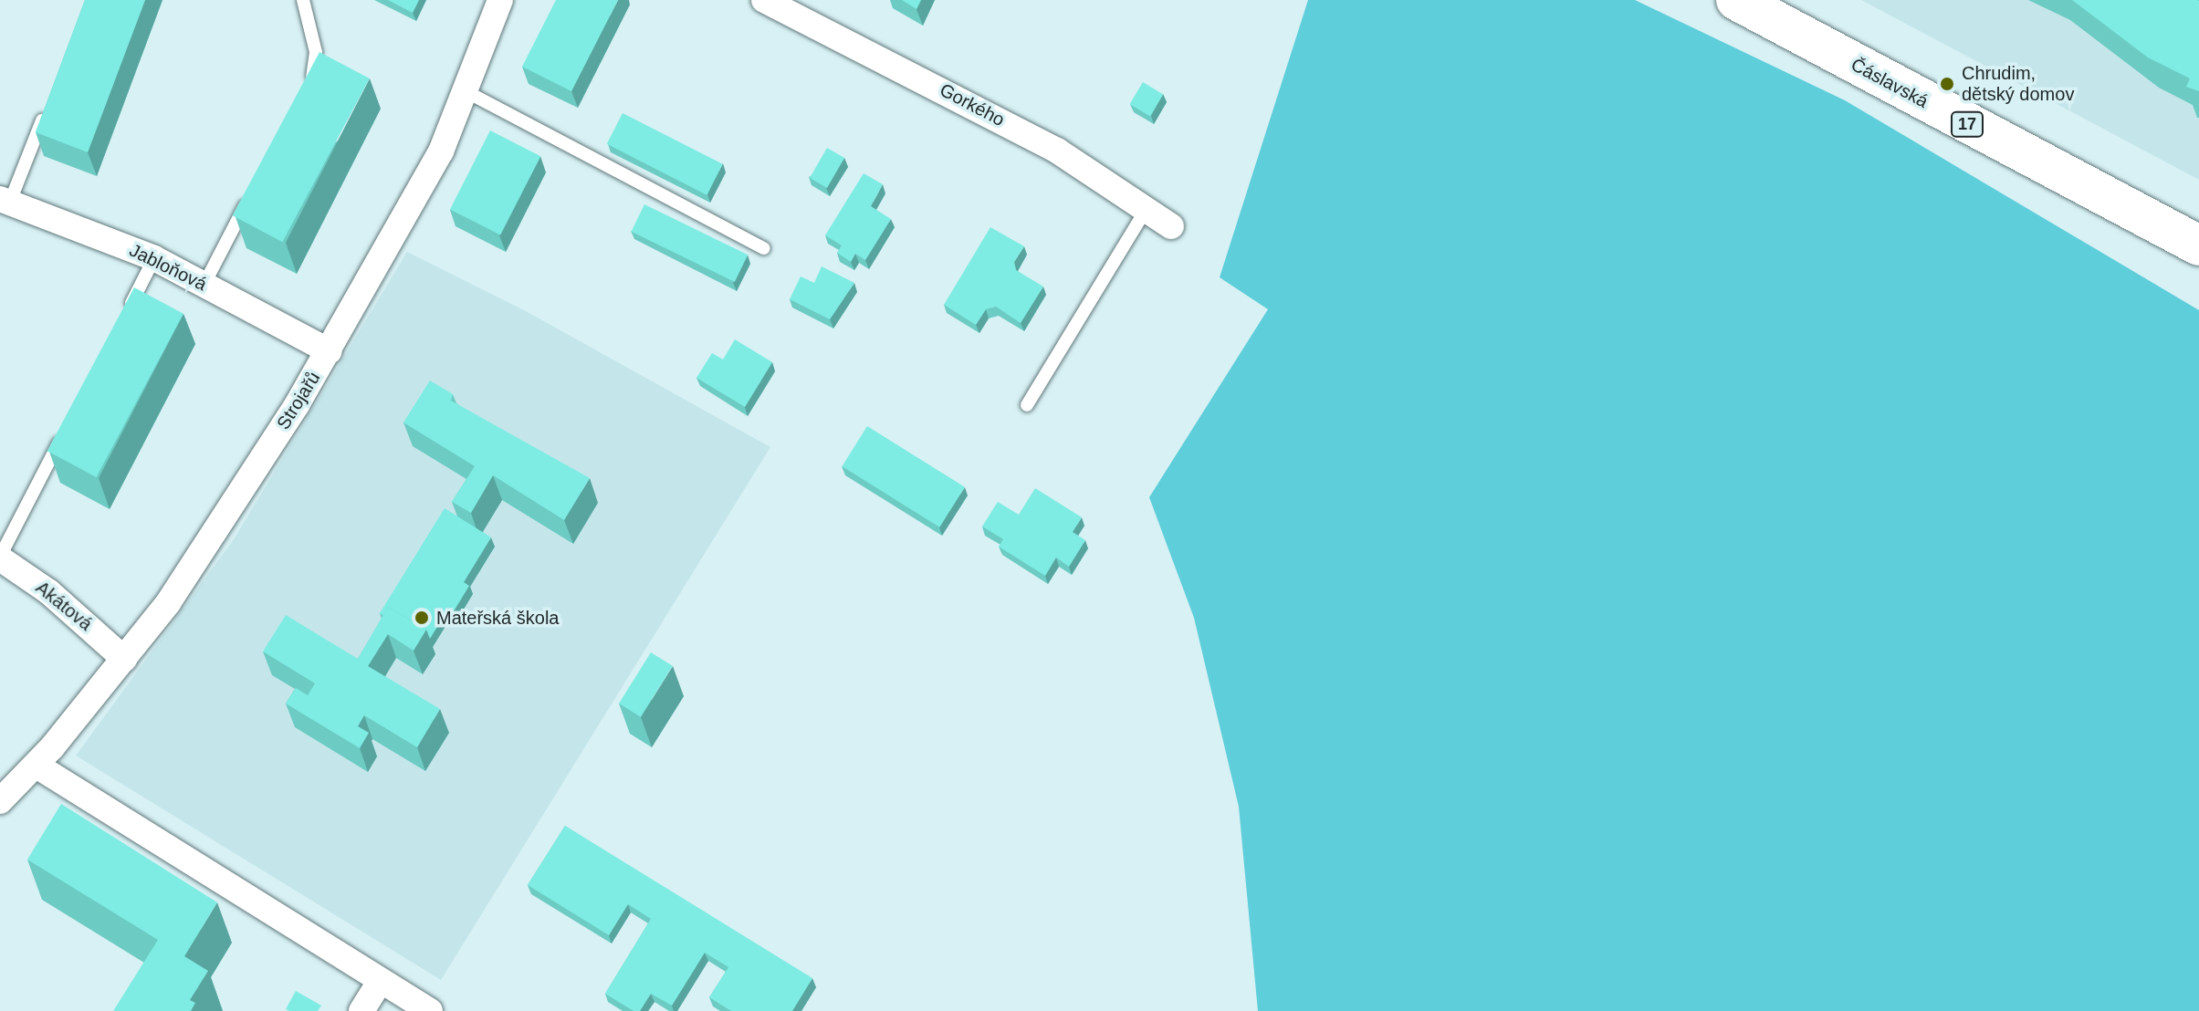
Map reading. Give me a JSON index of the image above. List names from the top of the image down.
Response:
{
  "streets": {
    "main road": ["Čáslavská", "17"],
    "street": [
      "Gorkého",
      "Jabloňová",
      "Strojařů",
      "Akátová"
    ]
  },
  "crossings": [
    ["Jabloňová", "Strojařů"],
    ["Strojařů", "Akátová"]
  ],
  "places": ["Chrudim, dětský domov", "Mateřská škola"]
}
